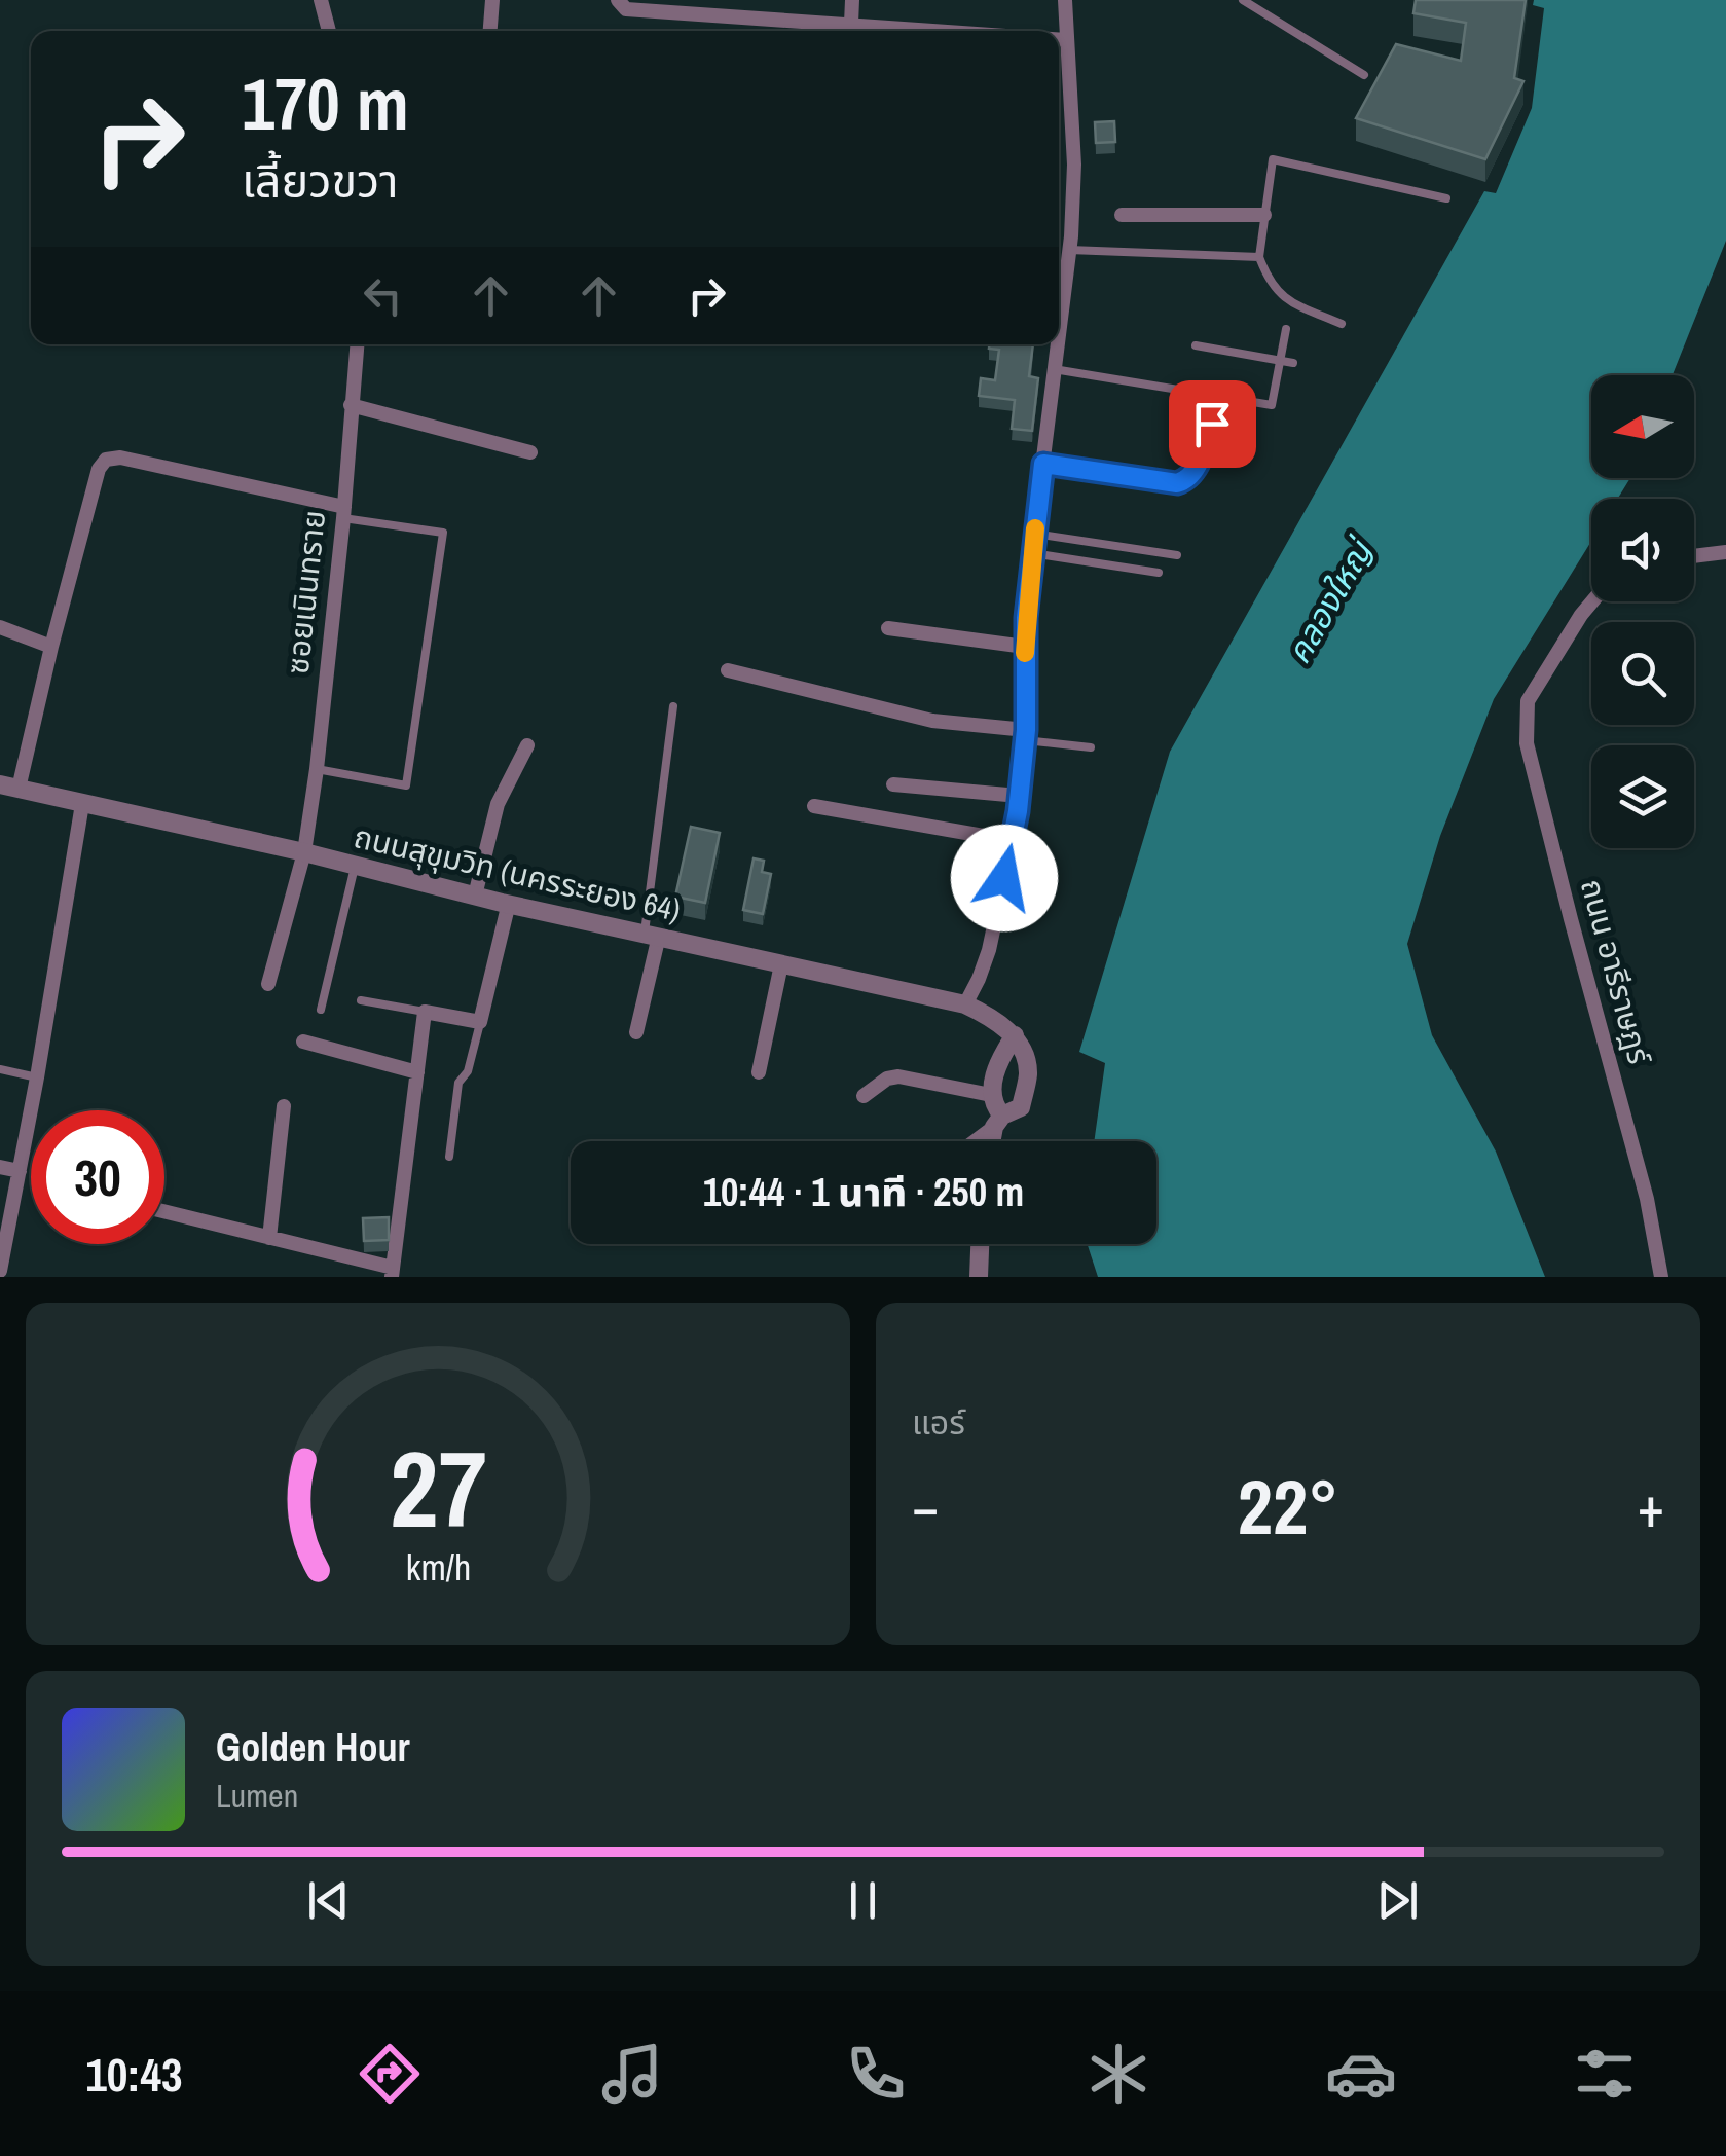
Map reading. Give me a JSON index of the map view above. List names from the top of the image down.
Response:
{
  "streets": {
    "street": ["ซอยเนินทราย", "ถนนสุขุมวิท (นครระยอง 64)", "ถนน อารีราษฎร์"]
  },
  "crossings": [
    ["ซอยเนินทราย", "ถนนสุขุมวิท (นครระยอง 64)"]
  ],
  "water": ["คลองใหญ่"],
  "north": "left",
  "page": {
    "turn": ["170 m", "เลี้ยวขวา"],
    "limit": "30",
    "trip": "10:44 · 1 นาที · 250 m",
    "tile": "แอร์",
    "heat": ["−", "22°", "+"],
    "song": ["Golden Hour", "Lumen"],
    "tabs": "10:43",
    "gauge": ["27", "km/h"]
  }
}
